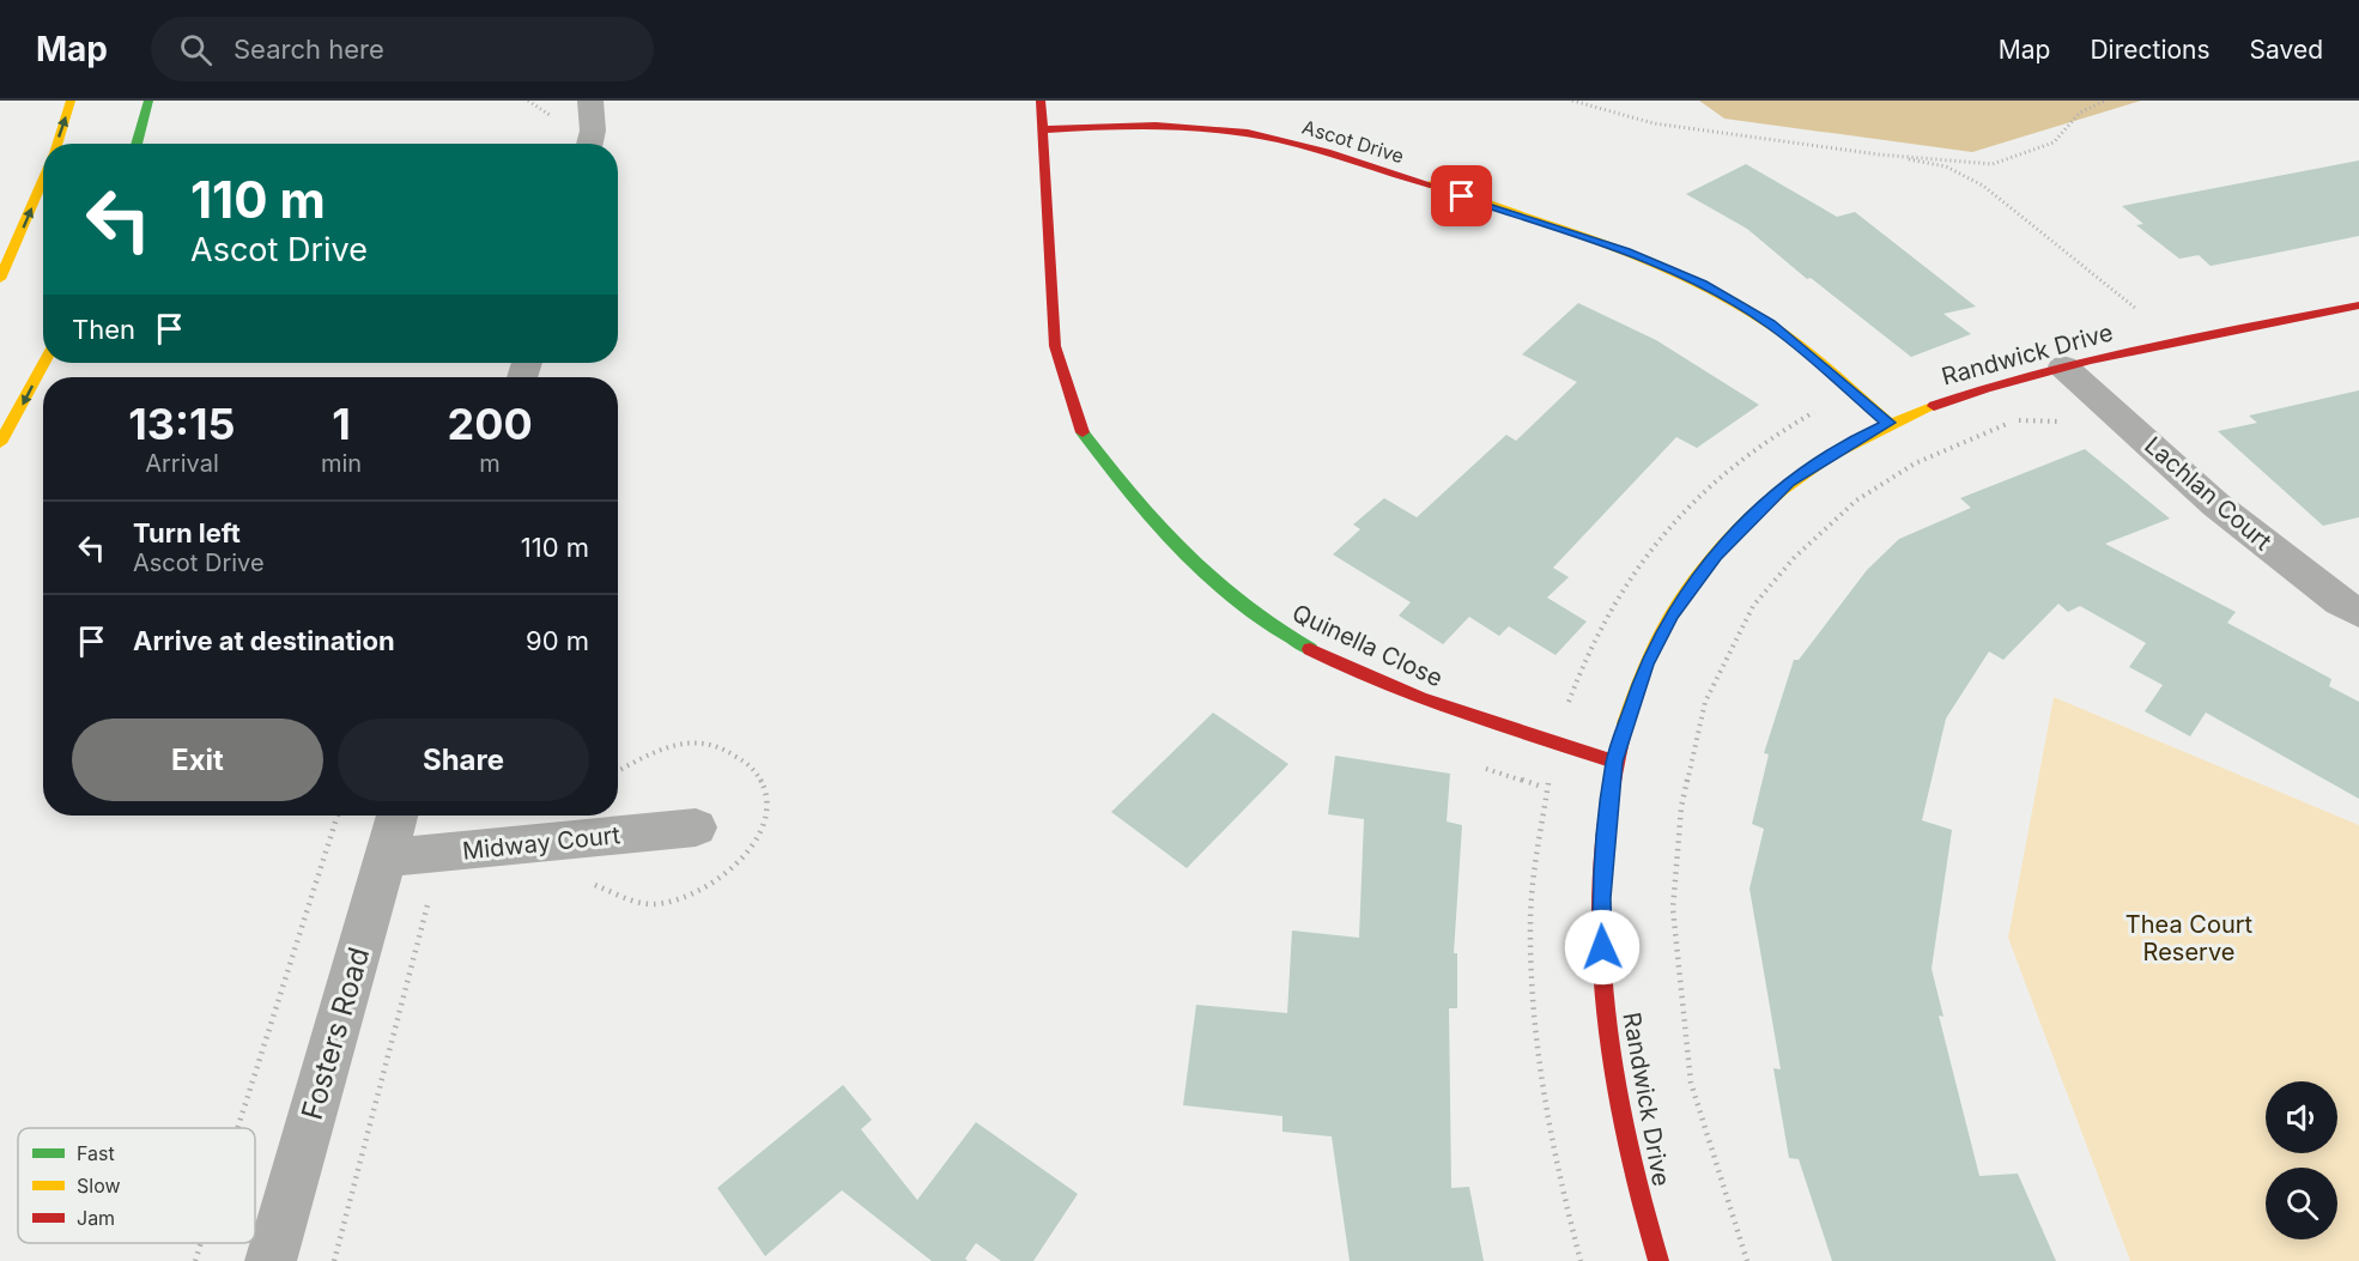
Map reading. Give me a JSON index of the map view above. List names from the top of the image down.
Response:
{
  "streets": {
    "street": [
      "Ascot Drive",
      "Randwick Drive",
      "Lachlan Court",
      "Quinella Close",
      "Midway Court",
      "Fosters Road"
    ]
  },
  "crossings": [
    ["Ascot Drive", "Randwick Drive"],
    ["Ascot Drive", "Quinella Close"],
    ["Randwick Drive", "Lachlan Court"],
    ["Randwick Drive", "Quinella Close"],
    ["Midway Court", "Fosters Road"]
  ],
  "parks": ["Thea Court Reserve"],
  "legend": ["Fast", "Slow", "Jam"],
  "page": {
    "header": "Map",
    "search": "Search here",
    "nav": ["Map", "Directions", "Saved"],
    "turn": ["110 m", "Ascot Drive"],
    "then": "Then",
    "eta": [
      "13:15",
      "Arrival",
      "1",
      "min",
      "200",
      "m"
    ],
    "list": [
      {
        "name": "Turn left",
        "note": "Ascot Drive",
        "value": "110 m"
      },
      {
        "name": "Arrive at destination",
        "value": "90 m"
      }
    ],
    "buttons": ["Exit", "Share"]
  }
}
